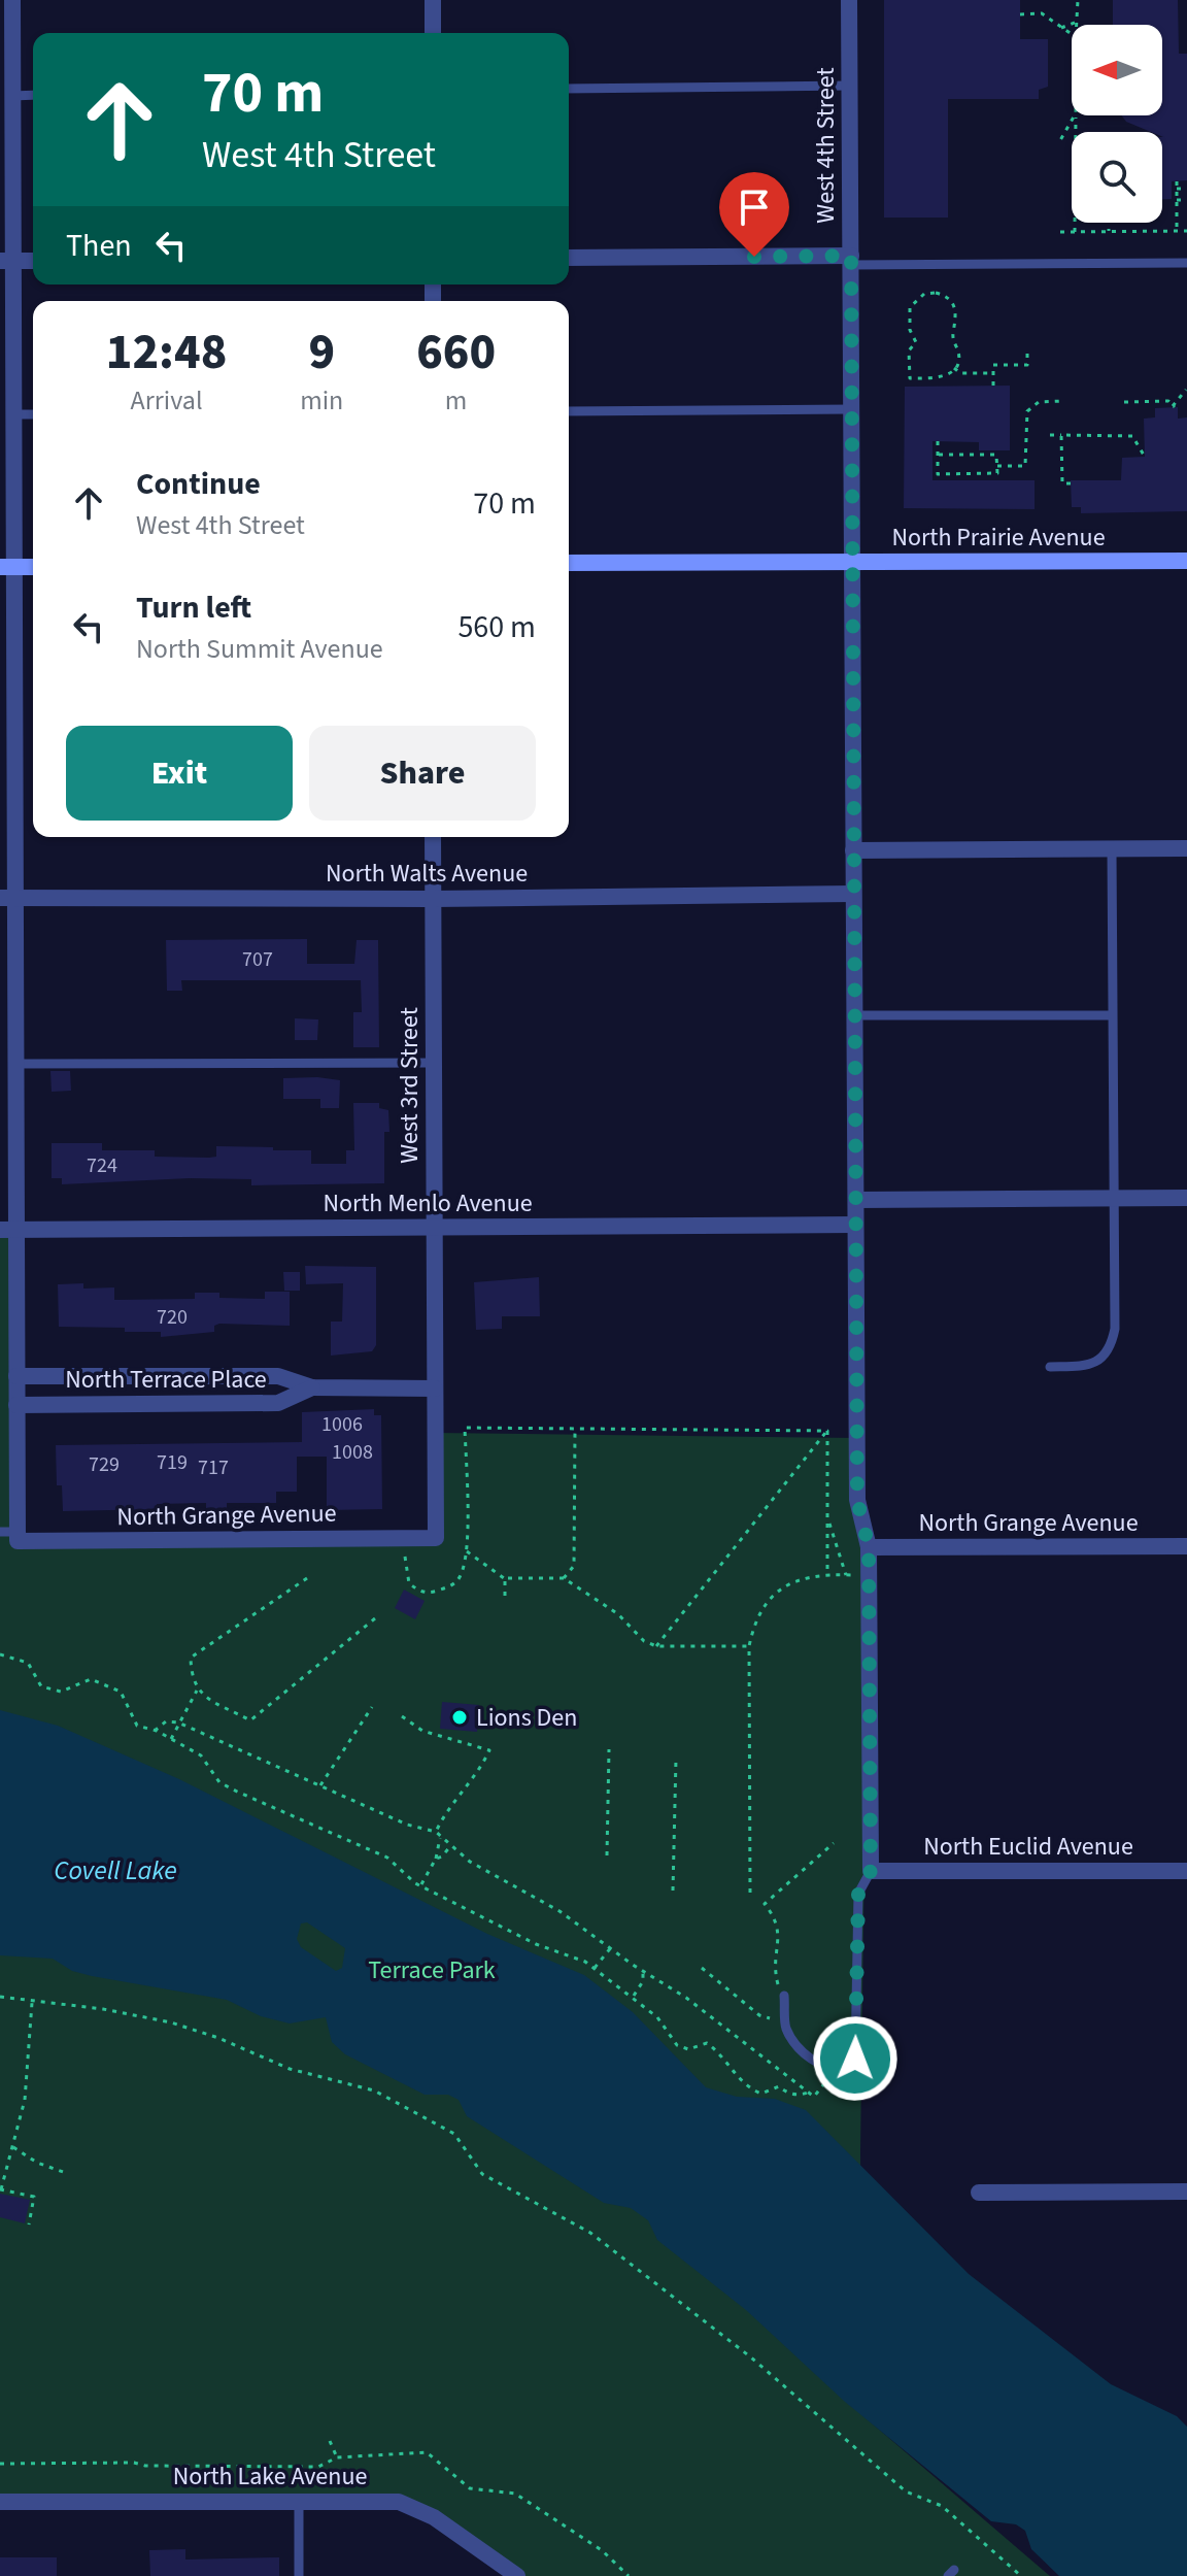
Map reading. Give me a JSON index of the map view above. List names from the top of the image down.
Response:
{
  "streets": {
    "street": [
      "West 4th Street",
      "North Prairie Avenue",
      "North Walts Avenue",
      "West 3rd Street",
      "North Menlo Avenue",
      "North Terrace Place",
      "North Grange Avenue",
      "North Euclid Avenue",
      "North Lake Avenue"
    ]
  },
  "crossings": [
    ["West 4th Street", "North Prairie Avenue"],
    ["West 4th Street", "North Walts Avenue"],
    ["West 4th Street", "North Menlo Avenue"],
    ["West 4th Street", "North Grange Avenue"],
    ["West 4th Street", "North Euclid Avenue"],
    ["North Walts Avenue", "West 3rd Street"],
    ["West 3rd Street", "North Menlo Avenue"],
    ["West 3rd Street", "North Terrace Place"],
    ["West 3rd Street", "North Grange Avenue"]
  ],
  "water": ["Covell Lake"],
  "parks": ["Terrace Park"],
  "places": ["Lions Den"],
  "house_numbers": [
    "707",
    "724",
    "720",
    "1006",
    "1008",
    "719",
    "729",
    "717"
  ],
  "north": "left",
  "page": {
    "turn": ["70 m", "West 4th Street"],
    "then": "Then",
    "eta": [
      "12:48",
      "Arrival",
      "9",
      "min",
      "660",
      "m"
    ],
    "list": [
      {
        "name": "Continue",
        "note": "West 4th Street",
        "value": "70 m"
      },
      {
        "name": "Turn left",
        "note": "North Summit Avenue",
        "value": "560 m"
      }
    ],
    "buttons": ["Exit", "Share"]
  }
}
